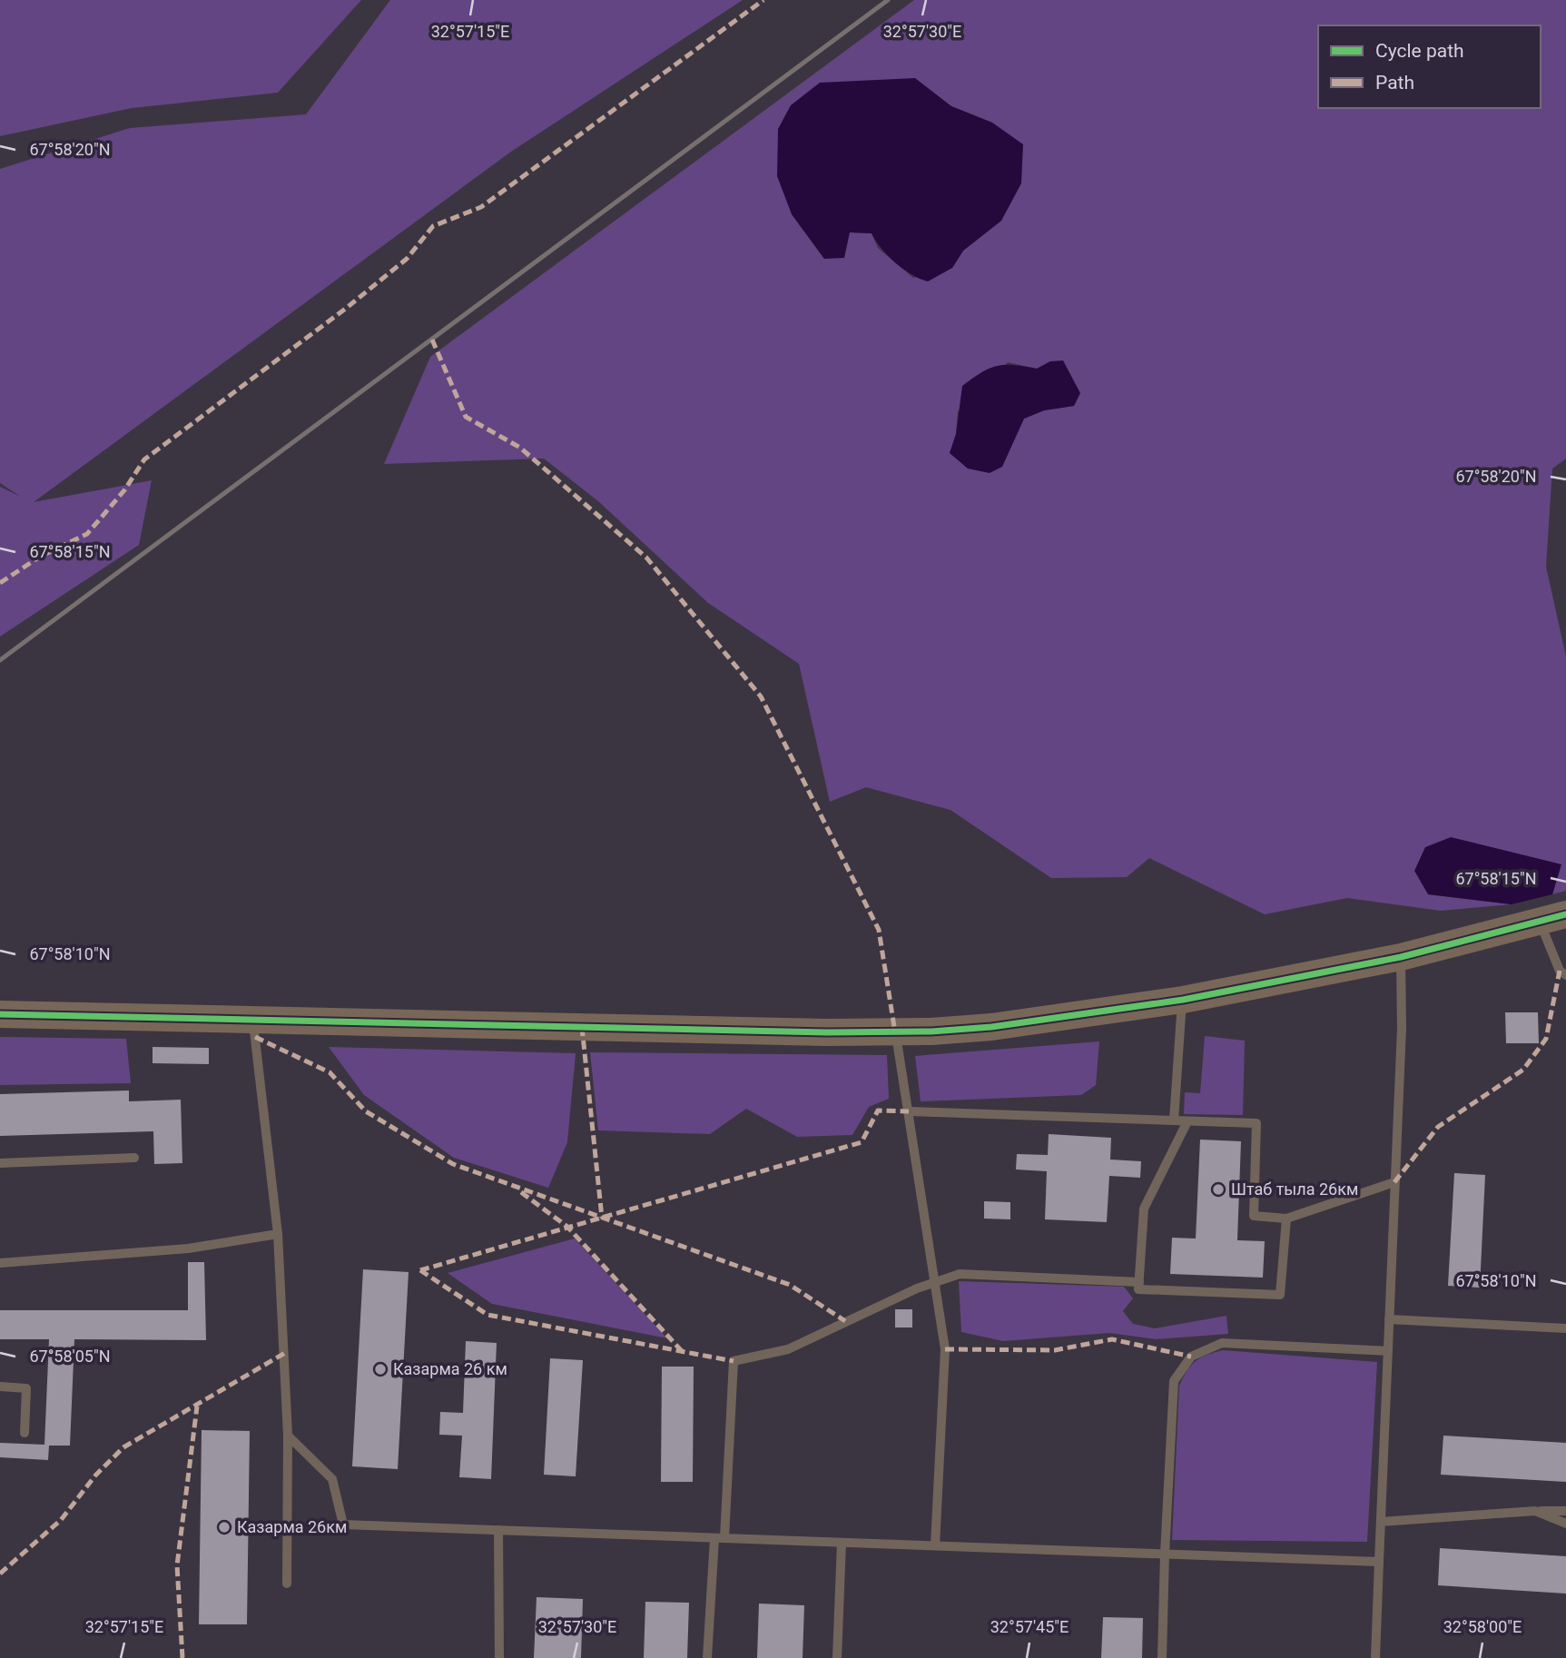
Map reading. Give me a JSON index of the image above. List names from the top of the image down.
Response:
{
  "places": ["Штаб тыла 26км", "Казарма 26 км", "Казарма 26км"],
  "legend": ["Cycle path", "Path"],
  "coordinates": [
    "32°57'15\"E",
    "32°57'30\"E",
    "67°58'20\"N",
    "67°58'15\"N",
    "67°58'10\"N",
    "67°58'05\"N",
    "32°57'45\"E",
    "32°58'00\"E"
  ]
}
